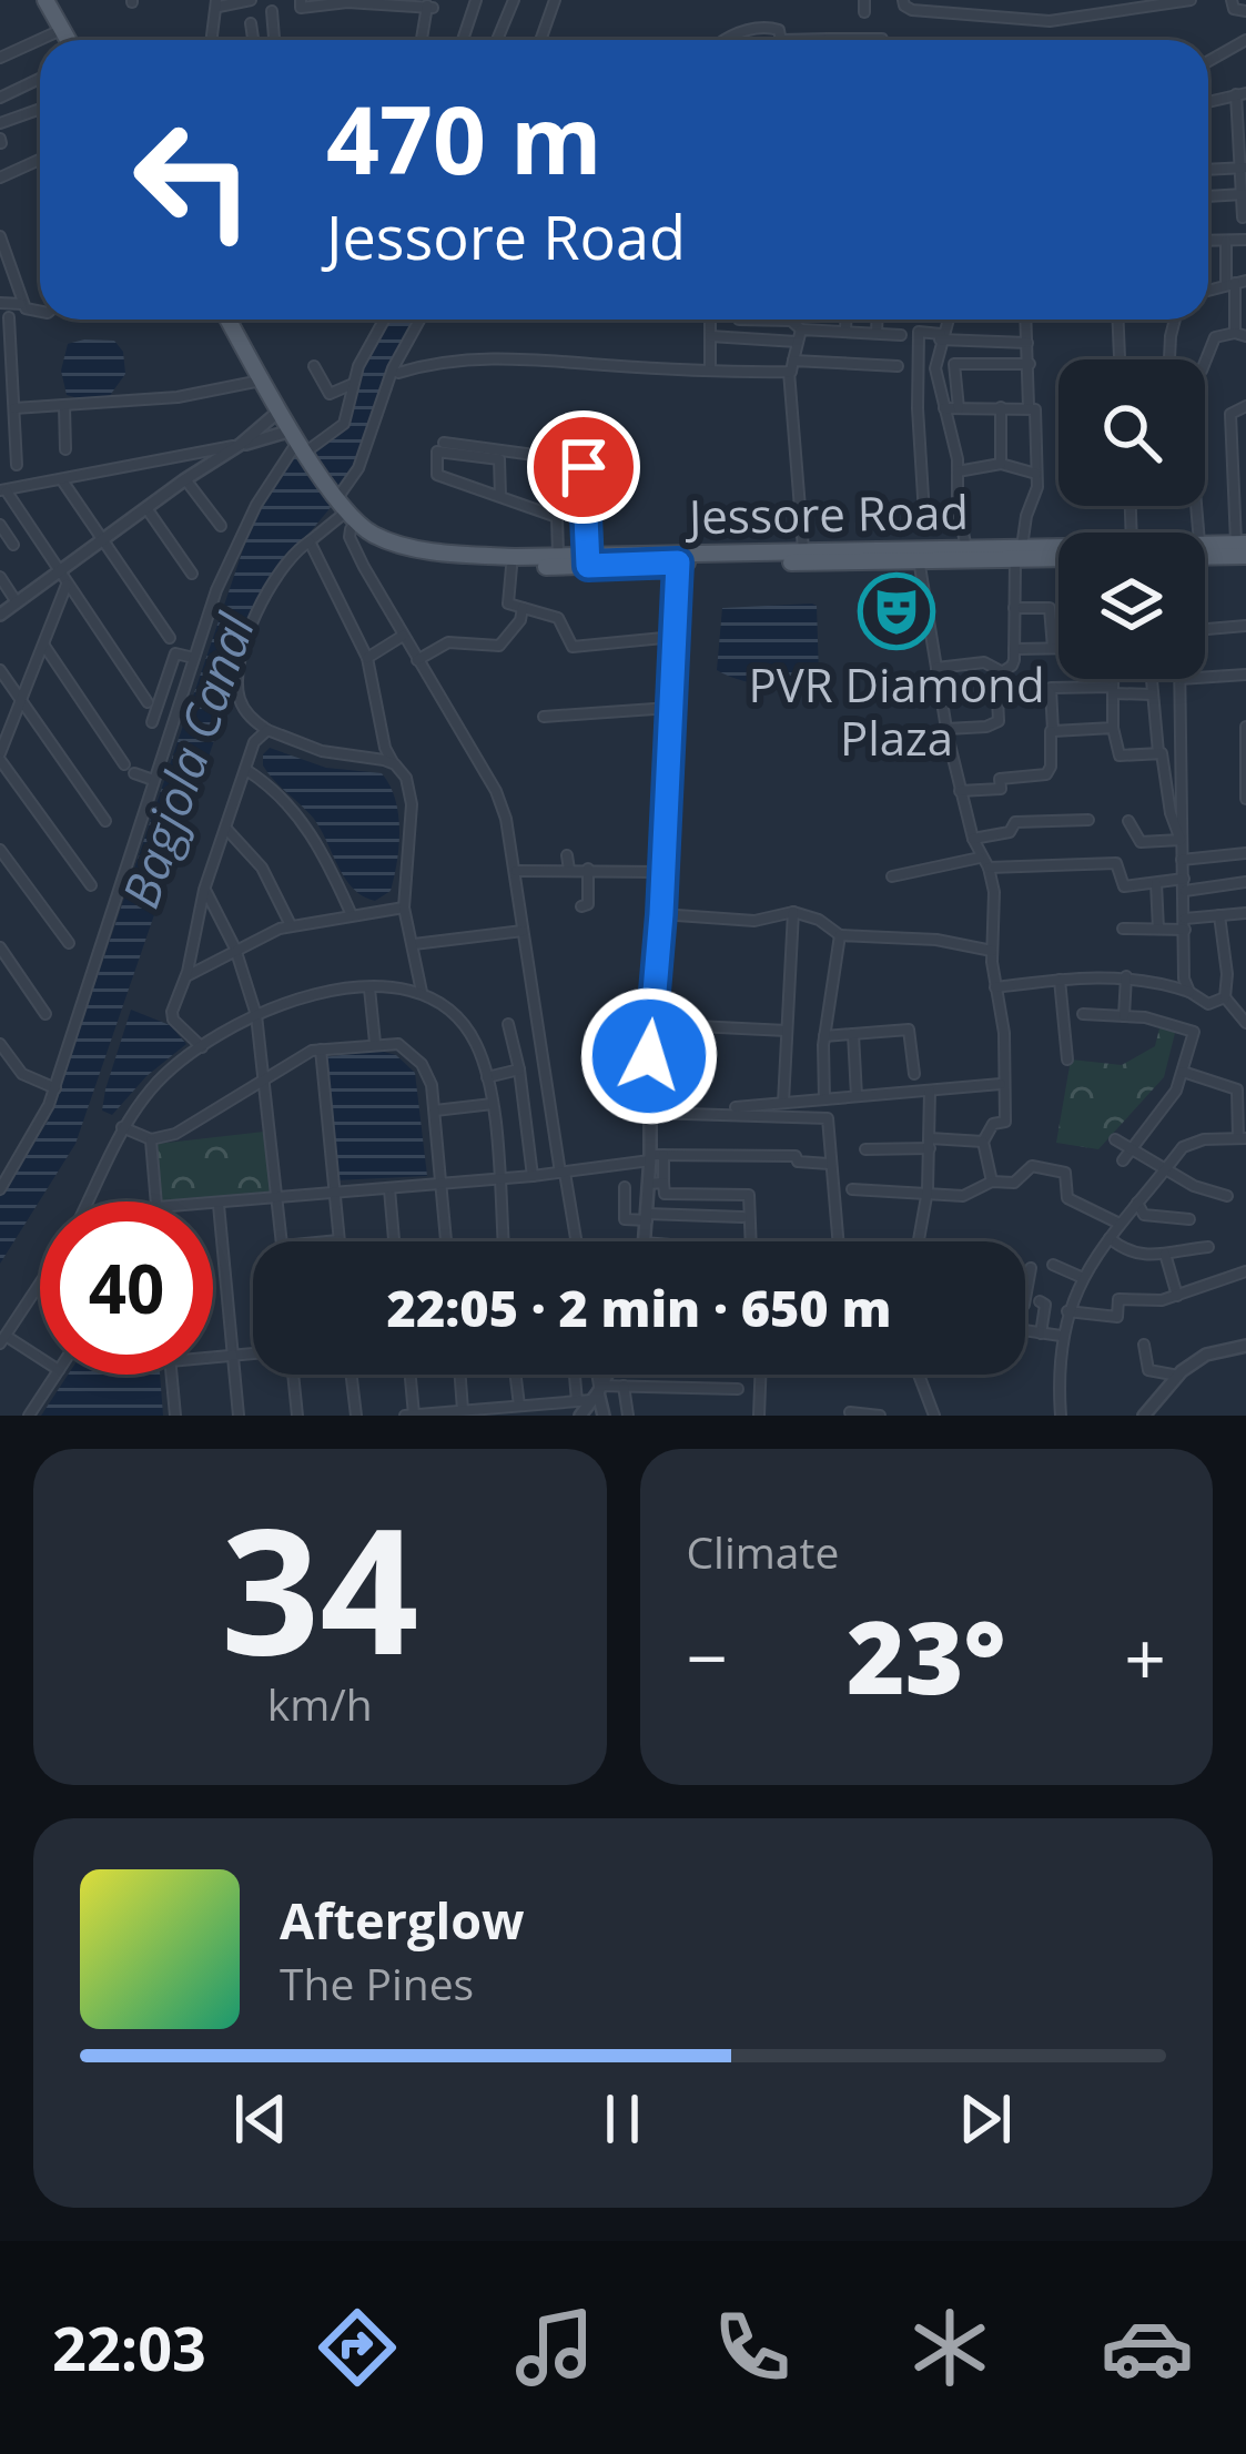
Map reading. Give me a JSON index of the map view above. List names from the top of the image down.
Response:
{
  "streets": {
    "main road": ["Jessore Road"]
  },
  "water": ["Bagjola Canal"],
  "places": {
    "theatre": ["PVR Diamond Plaza"]
  },
  "page": {
    "turn": ["470 m", "Jessore Road"],
    "limit": "40",
    "trip": "22:05 · 2 min · 650 m",
    "tile": [
      ["34", "km/h"],
      "Climate"
    ],
    "heat": ["−", "23°", "+"],
    "song": ["Afterglow", "The Pines"],
    "tabs": "22:03"
  }
}
